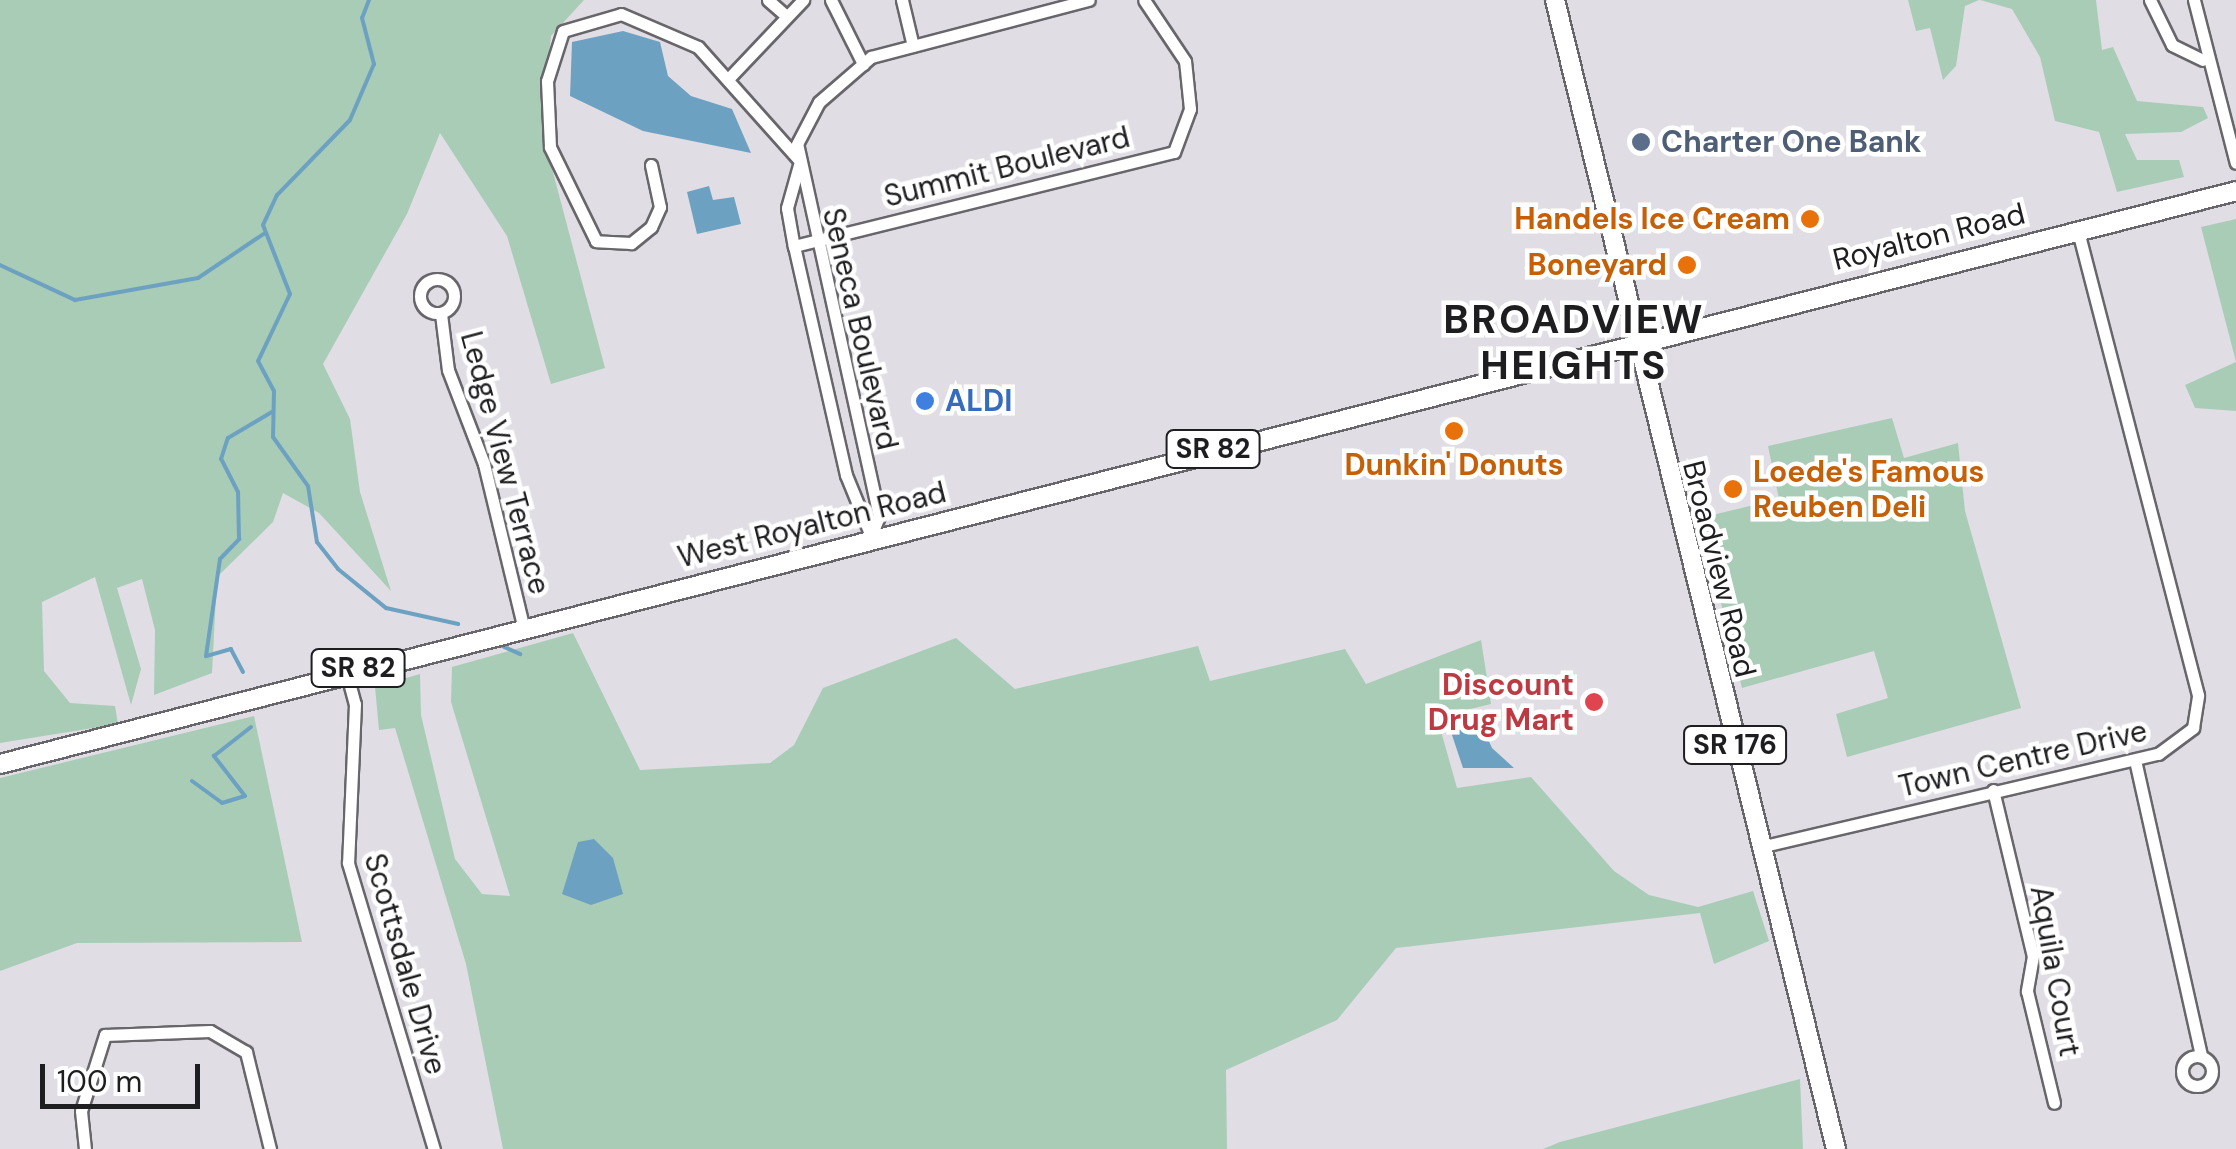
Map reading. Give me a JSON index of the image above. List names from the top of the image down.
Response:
{
  "streets": {
    "main road": [
      "Royalton Road",
      "SR 82",
      "West Royalton Road",
      "Broadview Road",
      "SR 176"
    ],
    "street": [
      "Summit Boulevard",
      "Seneca Boulevard",
      "Ledge View Terrace",
      "Town Centre Drive",
      "Scottsdale Drive",
      "Aquila Court"
    ]
  },
  "crossings": [
    ["Summit Boulevard", "Seneca Boulevard"],
    ["Royalton Road", "West Royalton Road"],
    ["Royalton Road", "Broadview Road"],
    ["Royalton Road", "Town Centre Drive"],
    ["Seneca Boulevard", "West Royalton Road"],
    ["Ledge View Terrace", "West Royalton Road"],
    ["West Royalton Road", "Broadview Road"],
    ["West Royalton Road", "Scottsdale Drive"],
    ["Broadview Road", "Town Centre Drive"],
    ["Town Centre Drive", "Aquila Court"]
  ],
  "districts": ["BROADVIEW HEIGHTS"],
  "places": [
    "Charter One Bank",
    "Handels Ice Cream",
    "Boneyard",
    "ALDI",
    "Dunkin' Donuts",
    "Loede's Famous Reuben Deli",
    "Discount Drug Mart"
  ],
  "scale_bar": "100 m"
}
